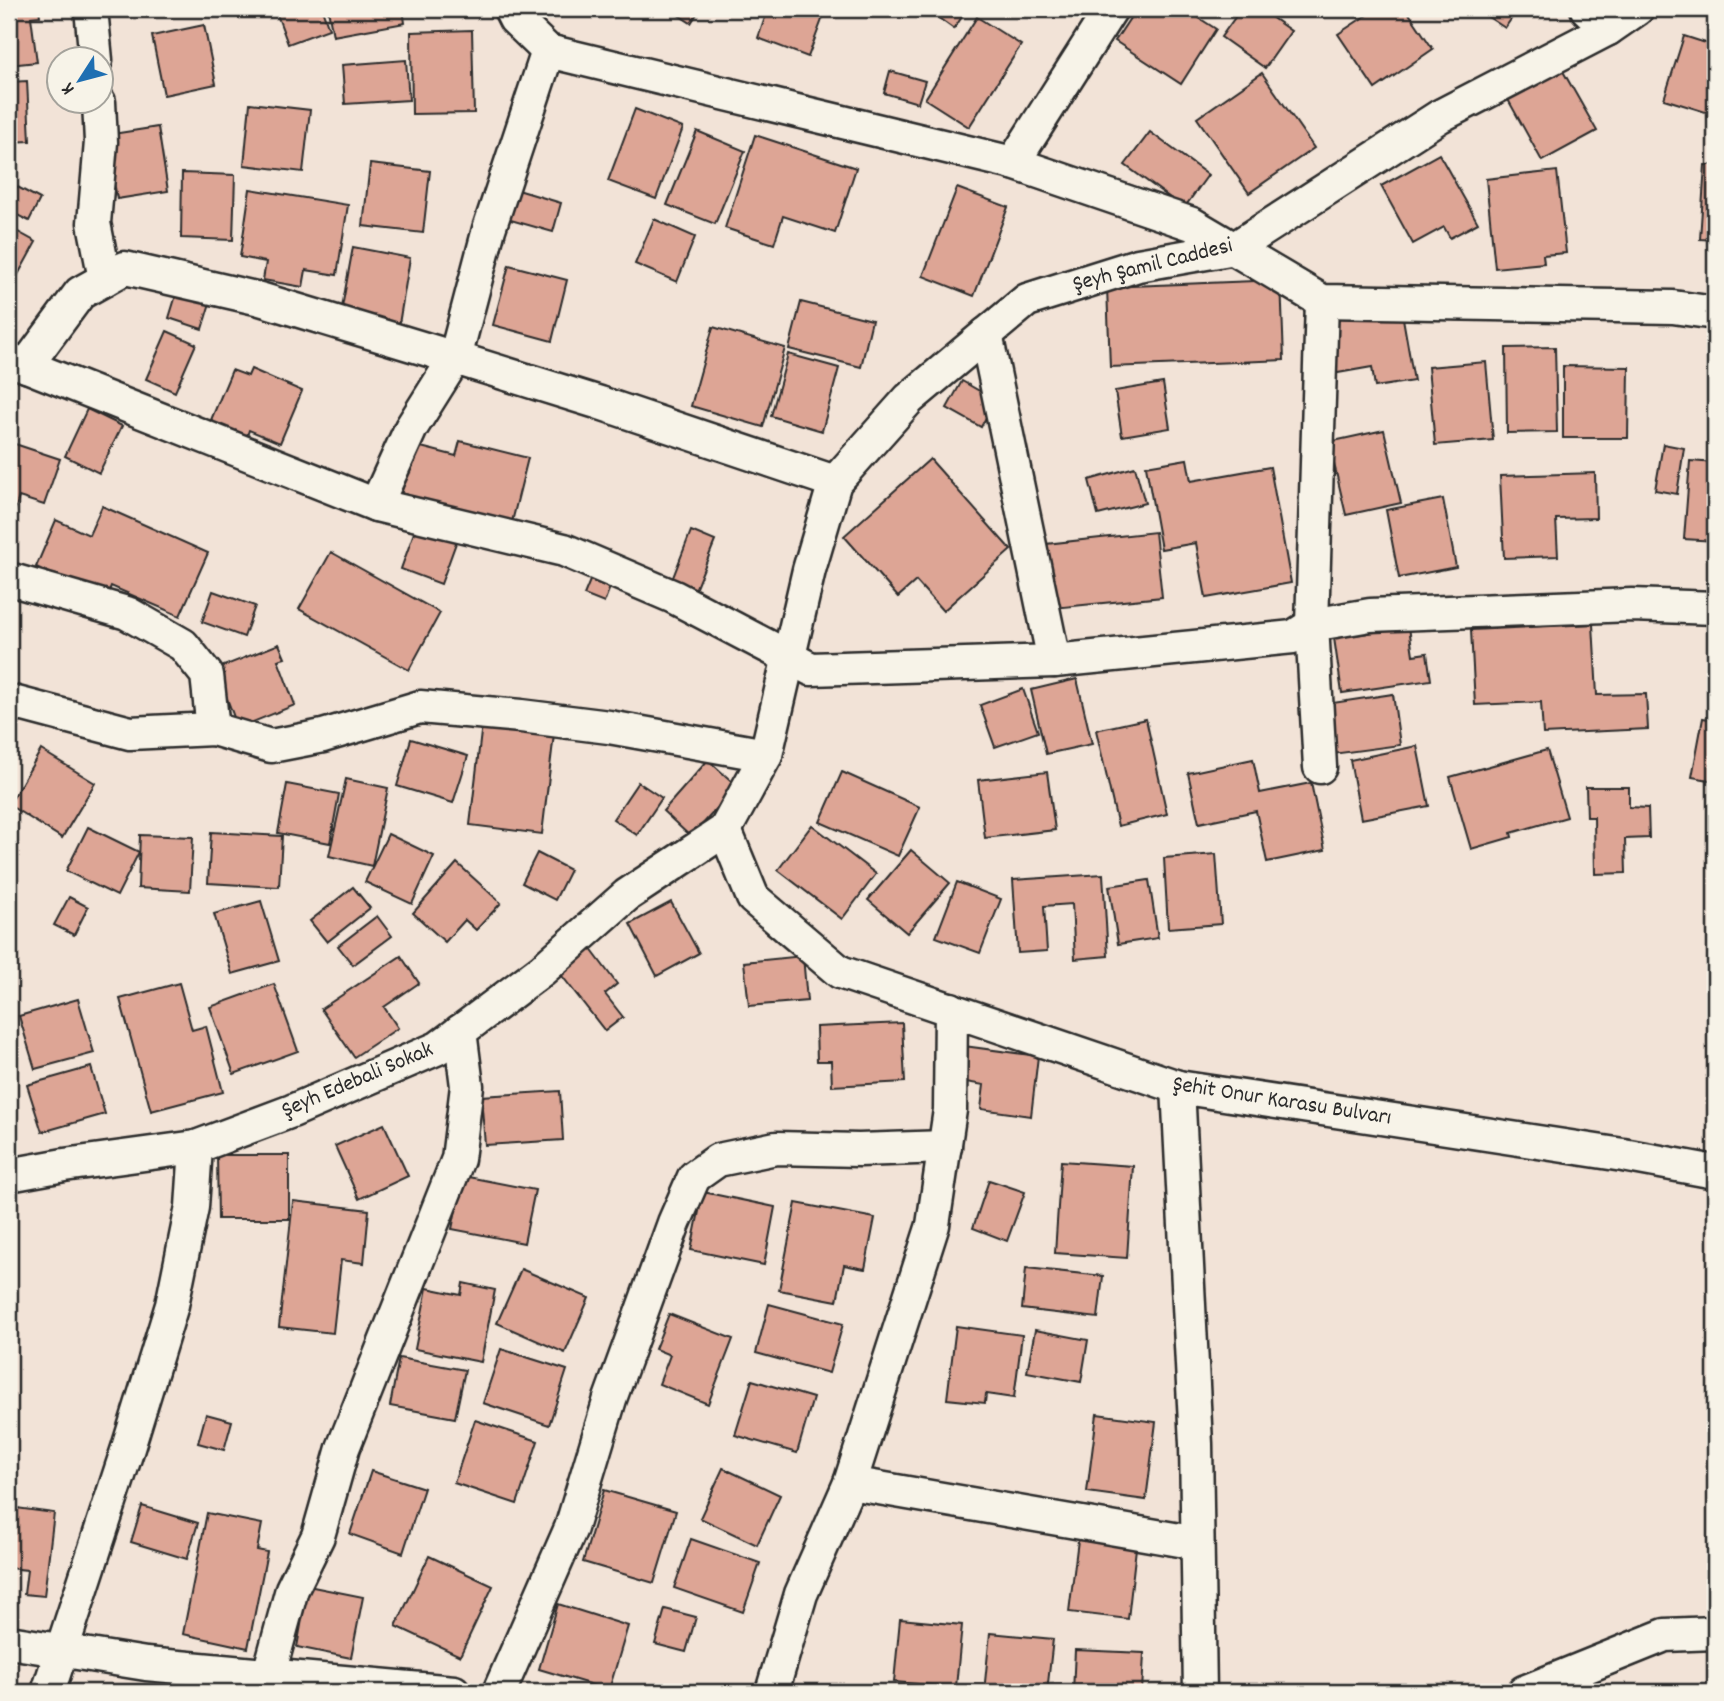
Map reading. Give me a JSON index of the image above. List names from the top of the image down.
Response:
{
  "streets": {
    "street": ["Şeyh Şamil Caddesi", "Şeyh Edebali Sokak", "Şehit Onur Karasu Bulvarı"]
  },
  "crossings": [
    ["Şeyh Şamil Caddesi", "Şeyh Edebali Sokak"],
    ["Şeyh Şamil Caddesi", "Şehit Onur Karasu Bulvarı"],
    ["Şeyh Edebali Sokak", "Şehit Onur Karasu Bulvarı"]
  ],
  "north": "bottom left"
}
